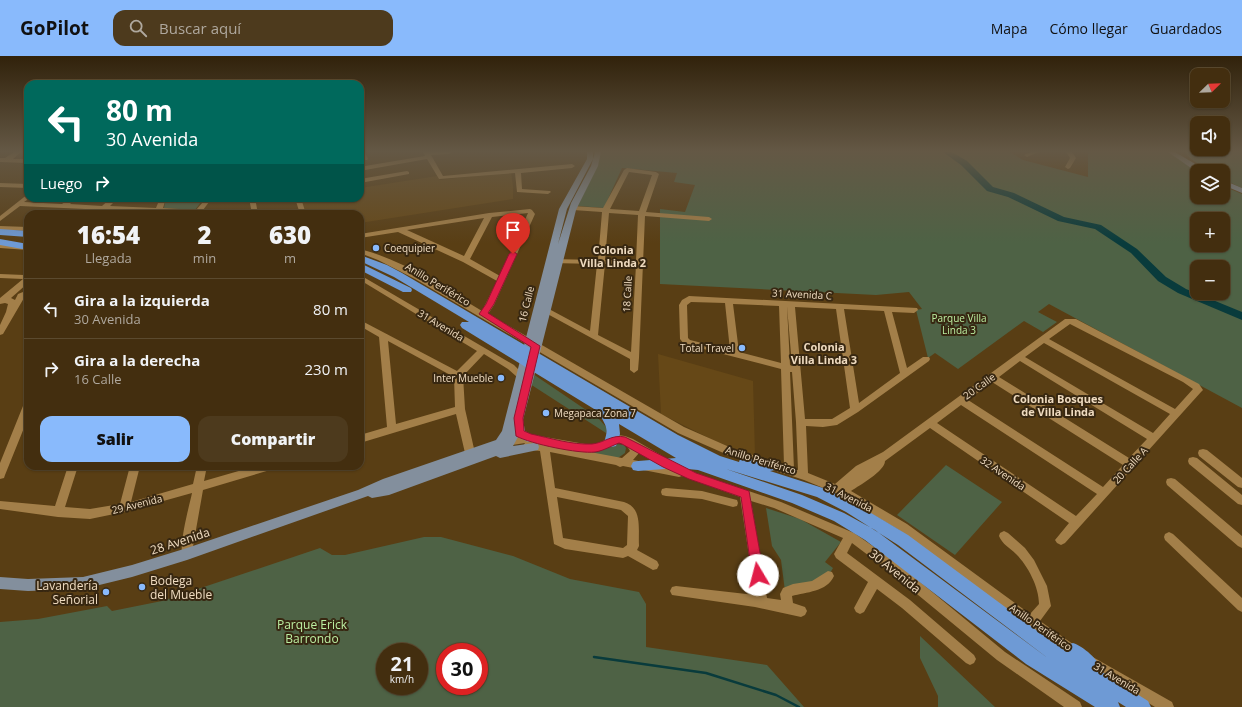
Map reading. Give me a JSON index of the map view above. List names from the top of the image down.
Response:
{
  "streets": {
    "highway": ["Anillo Periférico"],
    "main road": ["16 Calle", "28 Avenida"],
    "street": [
      "18 Calle",
      "31 Avenida C",
      "31 Avenida",
      "20 Calle",
      "20 Calle A",
      "32 Avenida",
      "29 Avenida",
      "30 Avenida"
    ]
  },
  "crossings": [
    ["16 Calle", "31 Avenida"],
    ["16 Calle", "28 Avenida"],
    ["16 Calle", "30 Avenida"],
    ["31 Avenida", "20 Calle"],
    ["20 Calle", "20 Calle A"],
    ["20 Calle", "32 Avenida"],
    ["20 Calle A", "32 Avenida"],
    ["28 Avenida", "30 Avenida"]
  ],
  "districts": ["Colonia Villa Linda 2", "Colonia Villa Linda 3", "Colonia Bosques de Villa Linda"],
  "parks": ["Parque Villa Linda 3", "Parque Erick Barrondo"],
  "places": [
    "Coequipier",
    "Total Travel",
    "Inter Mueble",
    "Megapaca Zona 7",
    "Bodega del Mueble",
    "Lavandería Señorial"
  ],
  "north": "top right",
  "page": {
    "header": "GoPilot",
    "search": "Buscar aquí",
    "nav": ["Mapa", "Cómo llegar", "Guardados"],
    "map_buttons": ["+", "−"],
    "turn": ["80 m", "30 Avenida"],
    "then": "Luego",
    "eta": [
      "16:54",
      "Llegada",
      "2",
      "min",
      "630",
      "m"
    ],
    "list": [
      {
        "name": "Gira a la izquierda",
        "note": "30 Avenida",
        "value": "80 m"
      },
      {
        "name": "Gira a la derecha",
        "note": "16 Calle",
        "value": "230 m"
      }
    ],
    "buttons": ["Salir", "Compartir"],
    "speed": "21 km/h",
    "limit": "30"
  }
}
